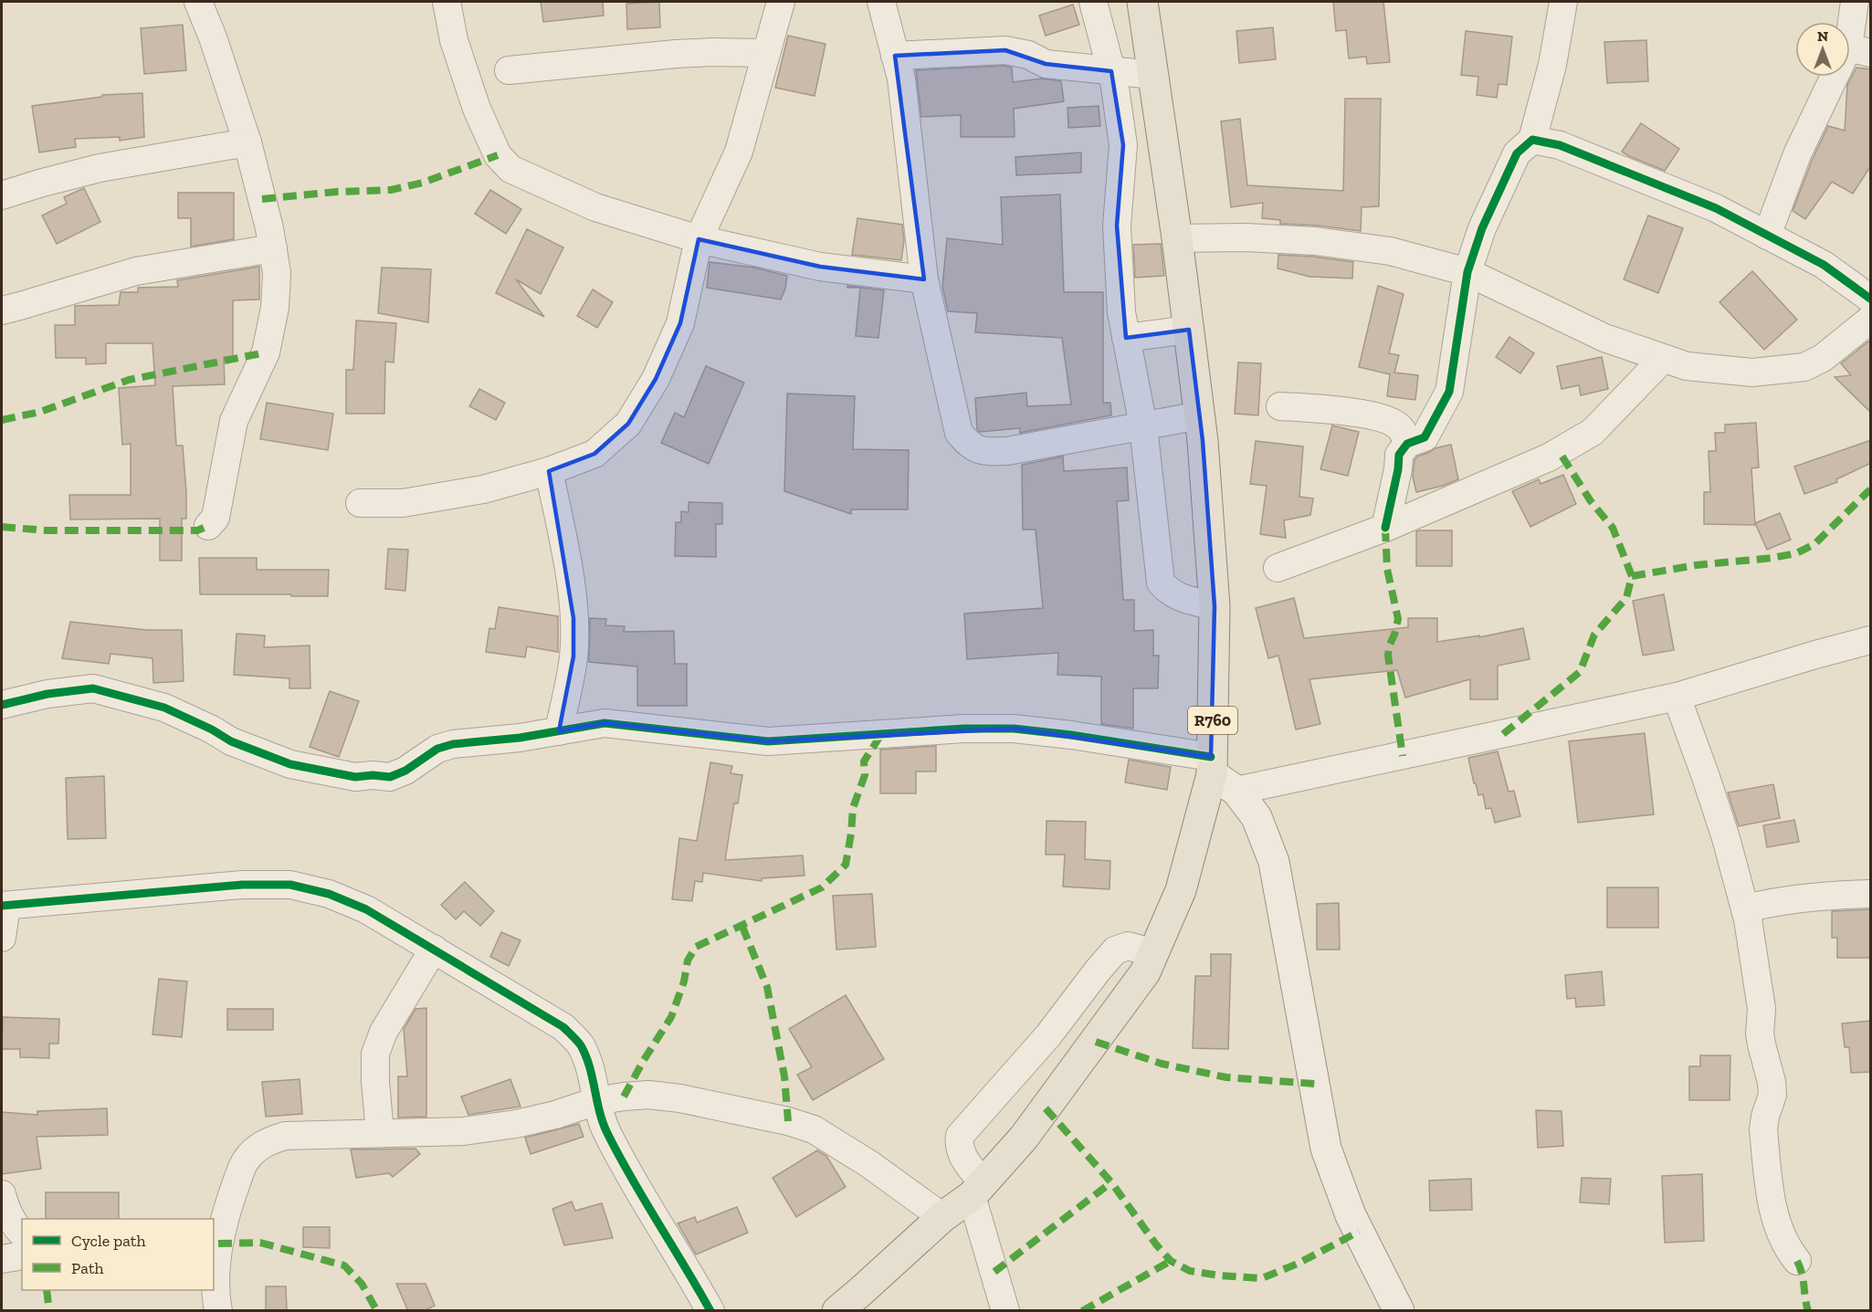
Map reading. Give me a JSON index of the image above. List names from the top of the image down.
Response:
{
  "streets": {
    "main road": ["R760"]
  },
  "legend": ["Cycle path", "Path"],
  "north": "top"
}
